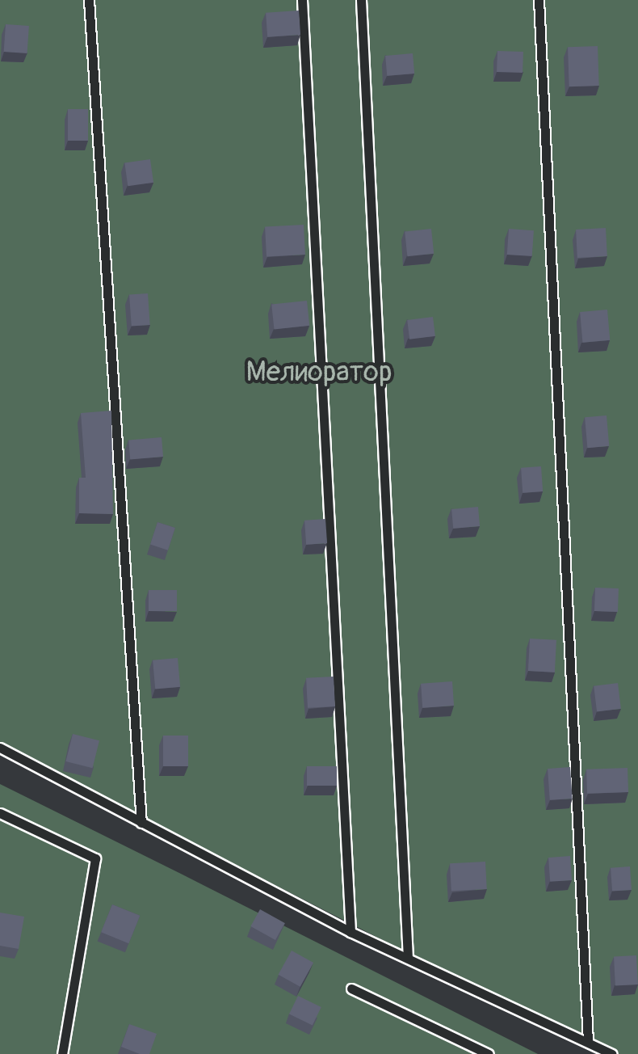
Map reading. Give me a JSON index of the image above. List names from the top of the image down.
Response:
{
  "parks": ["Мелиоратор"]
}
